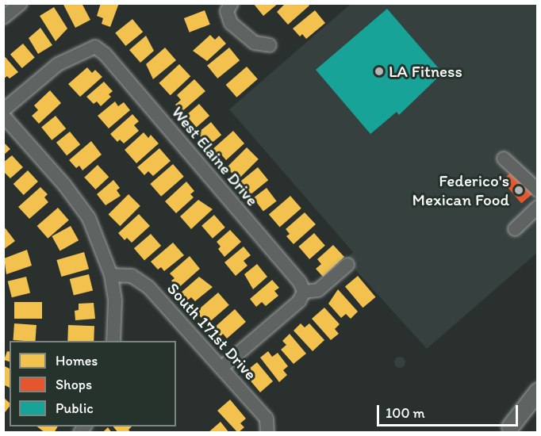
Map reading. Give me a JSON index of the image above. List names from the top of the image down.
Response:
{
  "streets": {
    "street": ["West Elaine Drive", "South 171st Drive"]
  },
  "places": ["LA Fitness", "Federico's Mexican Food"],
  "legend": ["Homes", "Shops", "Public"],
  "scale_bar": "100 m"
}
